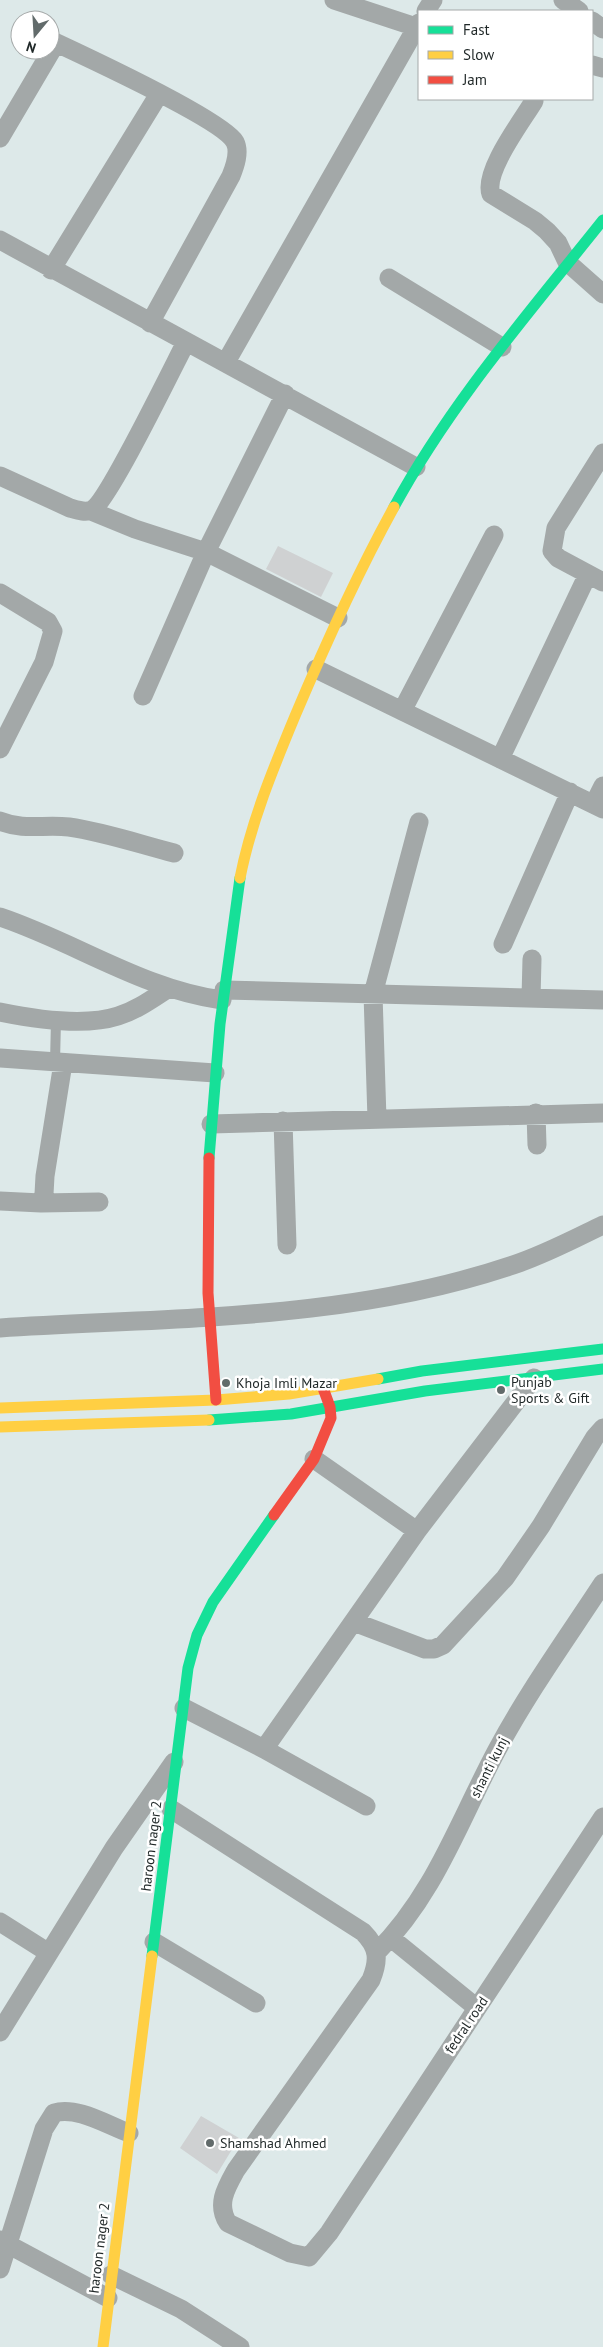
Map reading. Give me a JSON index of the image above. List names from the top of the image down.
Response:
{
  "streets": {
    "main road": ["haroon nager 2"],
    "street": ["shanti kunj", "fedral road"]
  },
  "crossings": [
    ["shanti kunj", "fedral road"]
  ],
  "places": ["Khoja Imli Mazar", "Punjab Sports & Gift", "Shamshad Ahmed"],
  "legend": ["Fast", "Slow", "Jam"],
  "north": "bottom"
}
